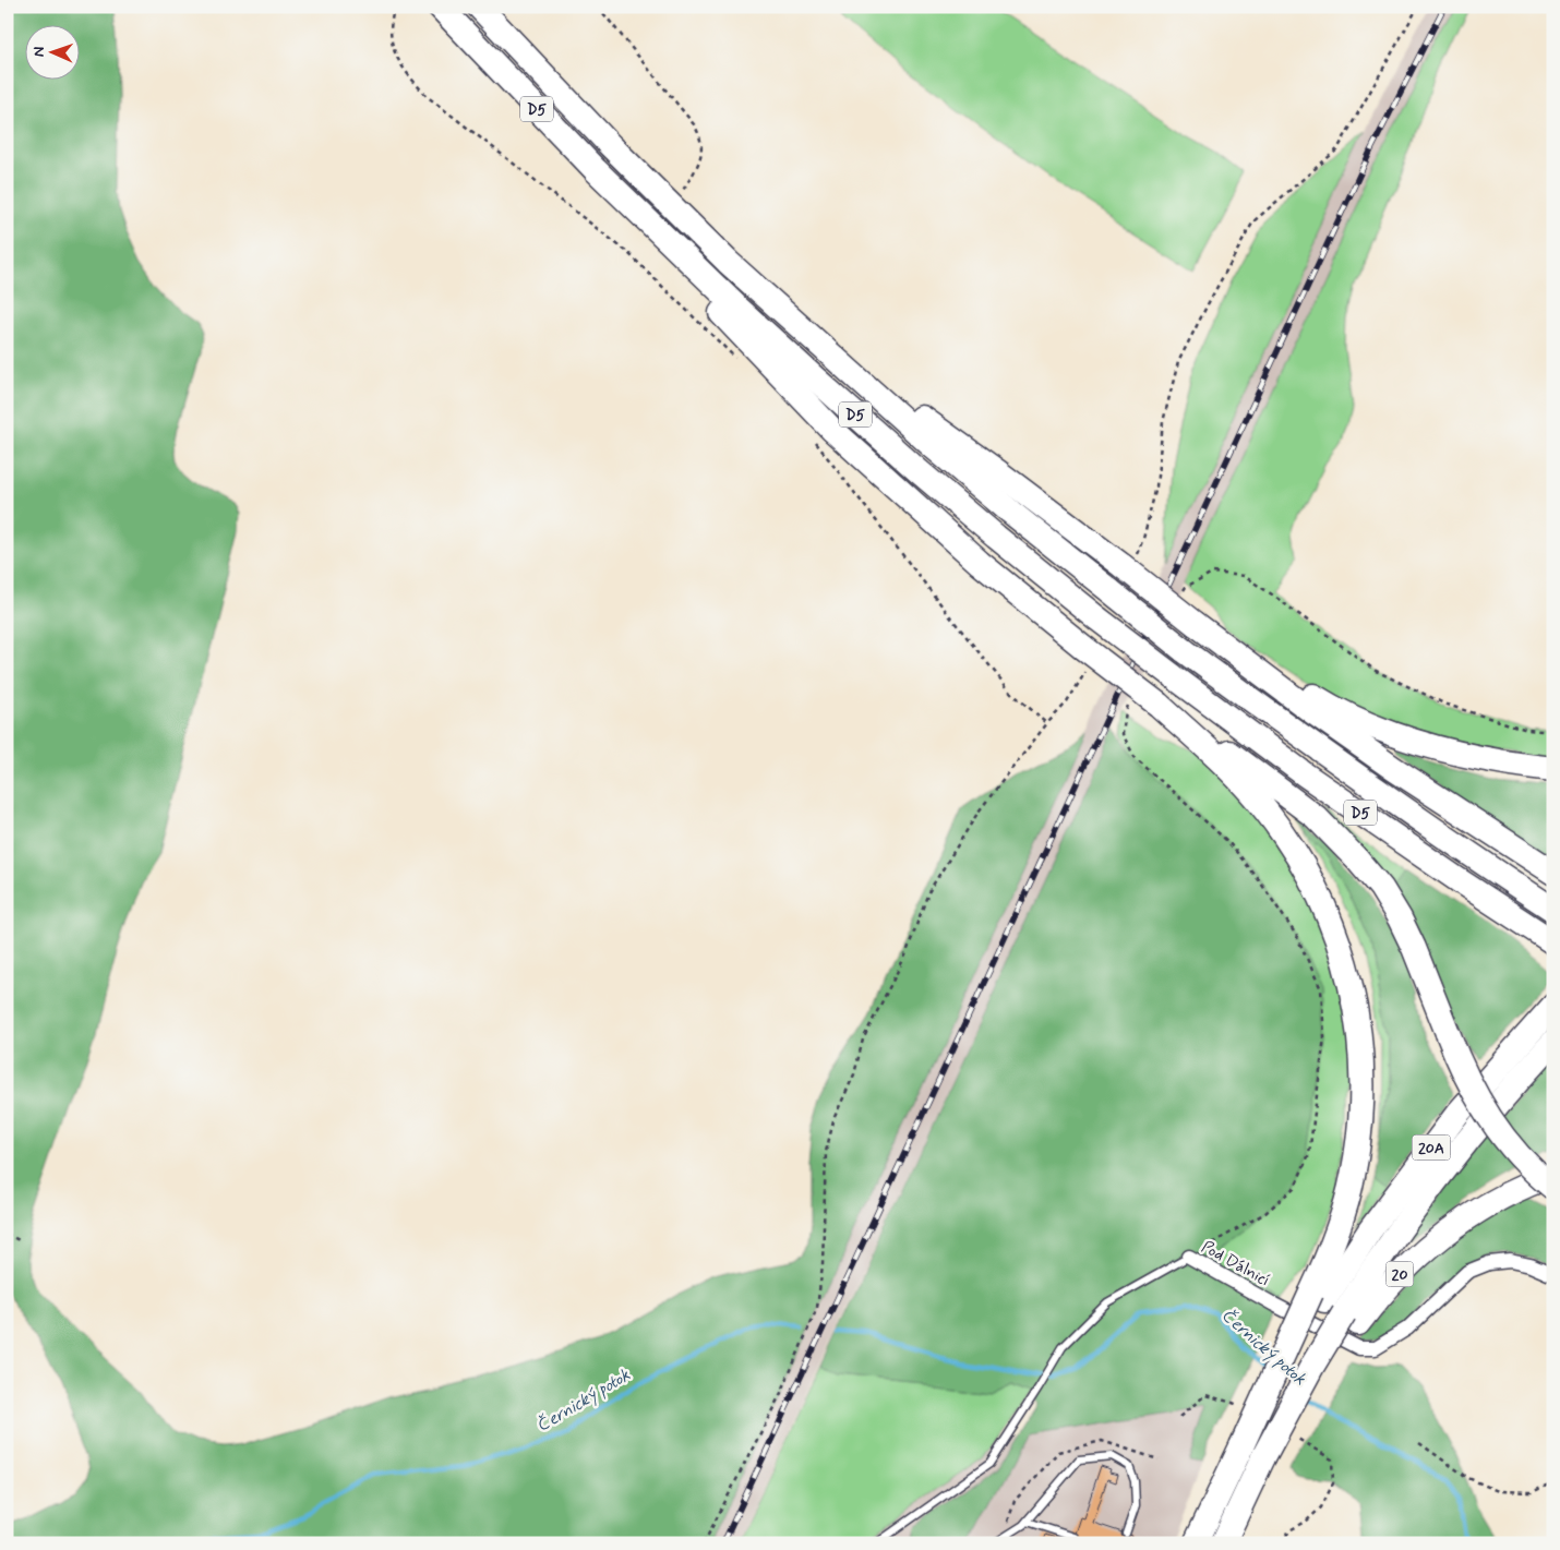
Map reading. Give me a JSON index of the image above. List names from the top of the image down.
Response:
{
  "streets": {
    "highway": ["D5", "20A", "20"],
    "street": ["Pod Dálnicí"]
  },
  "water": ["Černický potok"],
  "north": "left"
}
